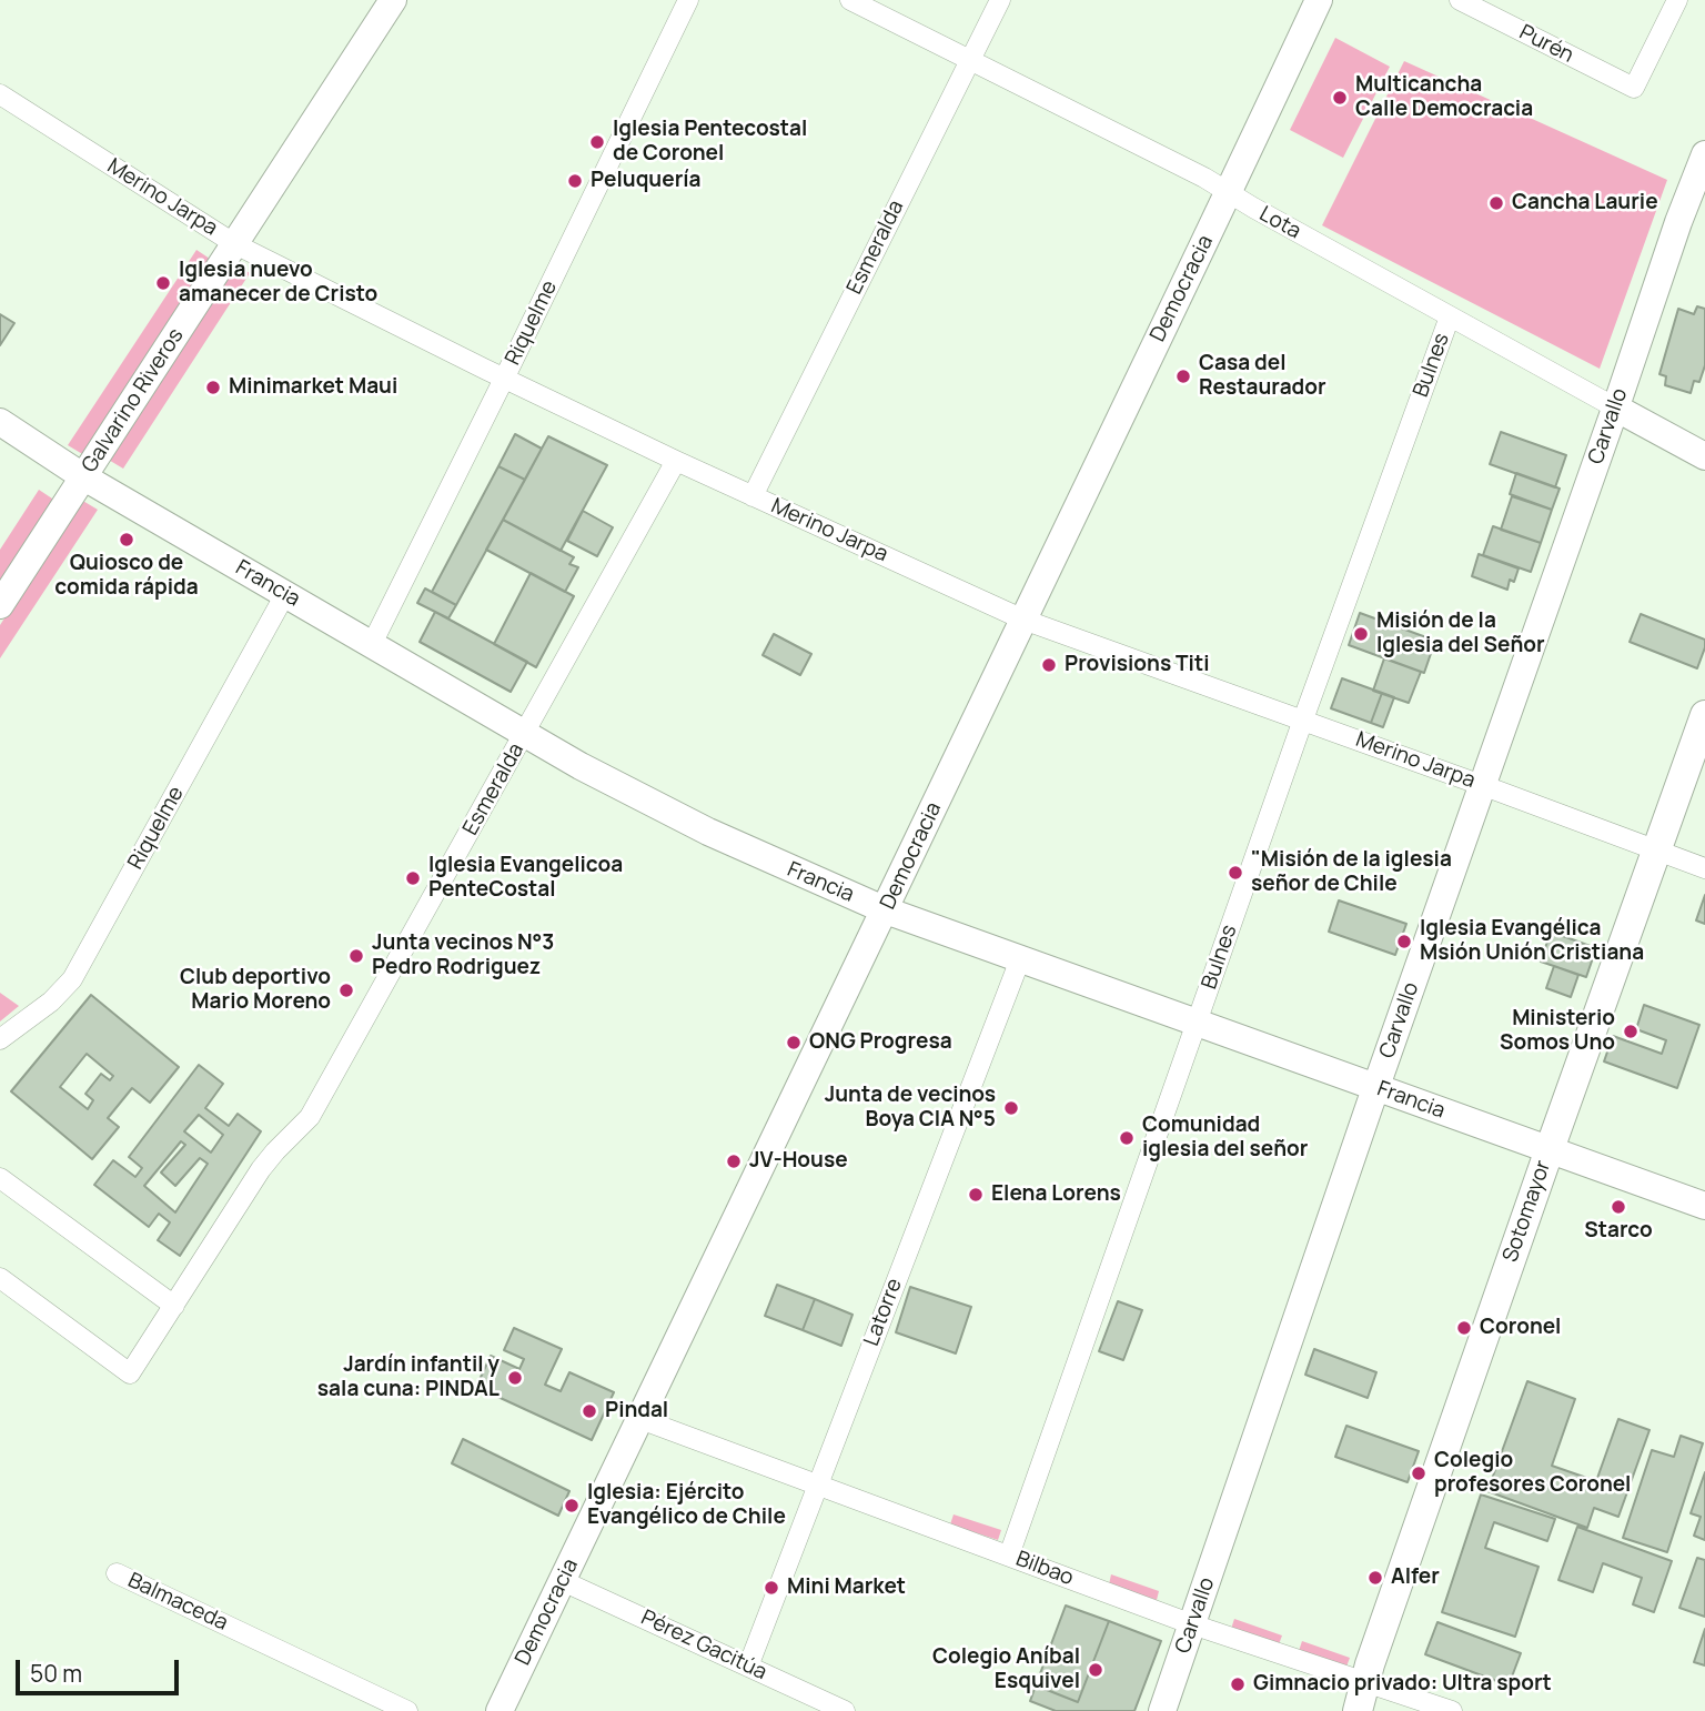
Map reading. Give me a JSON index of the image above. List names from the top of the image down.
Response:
{
  "streets": {
    "main road": ["Sotomayor"],
    "street": [
      "Purén",
      "Merino Jarpa",
      "Lota",
      "Esmeralda",
      "Democracia",
      "Riquelme",
      "Bulnes",
      "Galvarino Riveros",
      "Carvallo",
      "Francia",
      "Latorre",
      "Bilbao",
      "Balmaceda",
      "Pérez Gacitúa"
    ]
  },
  "crossings": [
    ["Merino Jarpa", "Esmeralda"],
    ["Merino Jarpa", "Democracia"],
    ["Merino Jarpa", "Riquelme"],
    ["Merino Jarpa", "Bulnes"],
    ["Merino Jarpa", "Galvarino Riveros"],
    ["Merino Jarpa", "Carvallo"],
    ["Merino Jarpa", "Sotomayor"],
    ["Lota", "Esmeralda"],
    ["Lota", "Democracia"],
    ["Lota", "Bulnes"],
    ["Lota", "Carvallo"],
    ["Esmeralda", "Francia"],
    ["Democracia", "Francia"],
    ["Democracia", "Bilbao"],
    ["Democracia", "Pérez Gacitúa"],
    ["Riquelme", "Francia"],
    ["Bulnes", "Francia"],
    ["Bulnes", "Bilbao"],
    ["Galvarino Riveros", "Francia"],
    ["Carvallo", "Francia"],
    ["Carvallo", "Bilbao"],
    ["Francia", "Sotomayor"],
    ["Francia", "Latorre"],
    ["Sotomayor", "Bilbao"],
    ["Latorre", "Bilbao"],
    ["Latorre", "Pérez Gacitúa"]
  ],
  "places": [
    "Multicancha Calle Democracia",
    "Iglesia Pentecostal de Coronel",
    "Peluquería",
    "Cancha Laurie",
    "Iglesia nuevo amanecer de Cristo",
    "Casa del Restaurador",
    "Minimarket Maui",
    "Quiosco de comida rápida",
    "Misión de la Iglesia del Señor",
    "Provisions Titi",
    "\"Misión de la iglesia señor de Chile",
    "Iglesia Evangelicoa PenteCostal",
    "Iglesia Evangélica Msión Unión Cristiana",
    "Junta vecinos N°3 Pedro Rodriguez",
    "Club deportivo Mario Moreno",
    "Ministerio Somos Uno",
    "ONG Progresa",
    "Junta de vecinos Boya CIA N°5",
    "Comunidad iglesia del señor",
    "JV-House",
    "Elena Lorens",
    "Starco",
    "Coronel",
    "Jardín infantil y sala cuna: PINDAL",
    "Pindal",
    "Colegio profesores Coronel",
    "Iglesia: Ejército Evangélico de Chile",
    "Alfer",
    "Mini Market",
    "Colegio Aníbal Esquivel",
    "Gimnacio privado: Ultra sport"
  ],
  "scale_bar": "50 m"
}
